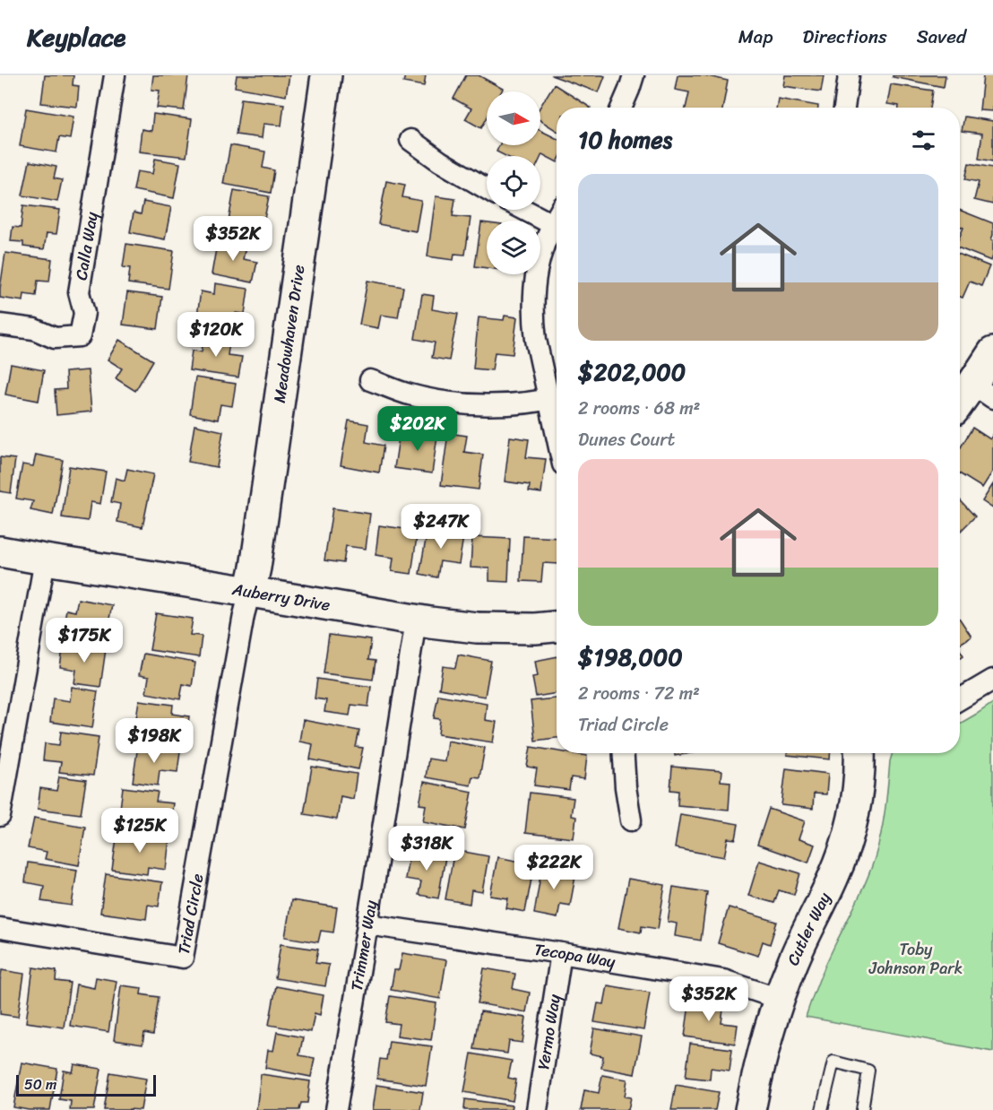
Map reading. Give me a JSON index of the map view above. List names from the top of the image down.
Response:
{
  "streets": {
    "street": [
      "Calla Way",
      "Meadowhaven Drive",
      "Auberry Drive",
      "Triad Circle",
      "Cutler Way",
      "Trimmer Way",
      "Tecopa Way",
      "Yermo Way"
    ]
  },
  "crossings": [
    ["Meadowhaven Drive", "Auberry Drive"],
    ["Meadowhaven Drive", "Triad Circle"],
    ["Auberry Drive", "Triad Circle"],
    ["Auberry Drive", "Trimmer Way"],
    ["Cutler Way", "Tecopa Way"],
    ["Trimmer Way", "Tecopa Way"],
    ["Tecopa Way", "Yermo Way"]
  ],
  "parks": ["Toby Johnson Park"],
  "scale_bar": "50 m",
  "north": "right",
  "page": {
    "header": "Keyplace",
    "nav": ["Map", "Directions", "Saved"],
    "heading": "10 homes",
    "list": [
      {
        "name": "$202,000",
        "note": "2 rooms · 68 m² · Dunes Court"
      },
      {
        "name": "$198,000",
        "note": "2 rooms · 72 m² · Triad Circle"
      }
    ],
    "price": [
      "$352K",
      "$120K",
      "$202K",
      "$247K",
      "$175K",
      "$198K",
      "$125K",
      "$318K",
      "$222K",
      "$352K"
    ],
    "scale": "50 m"
  }
}
